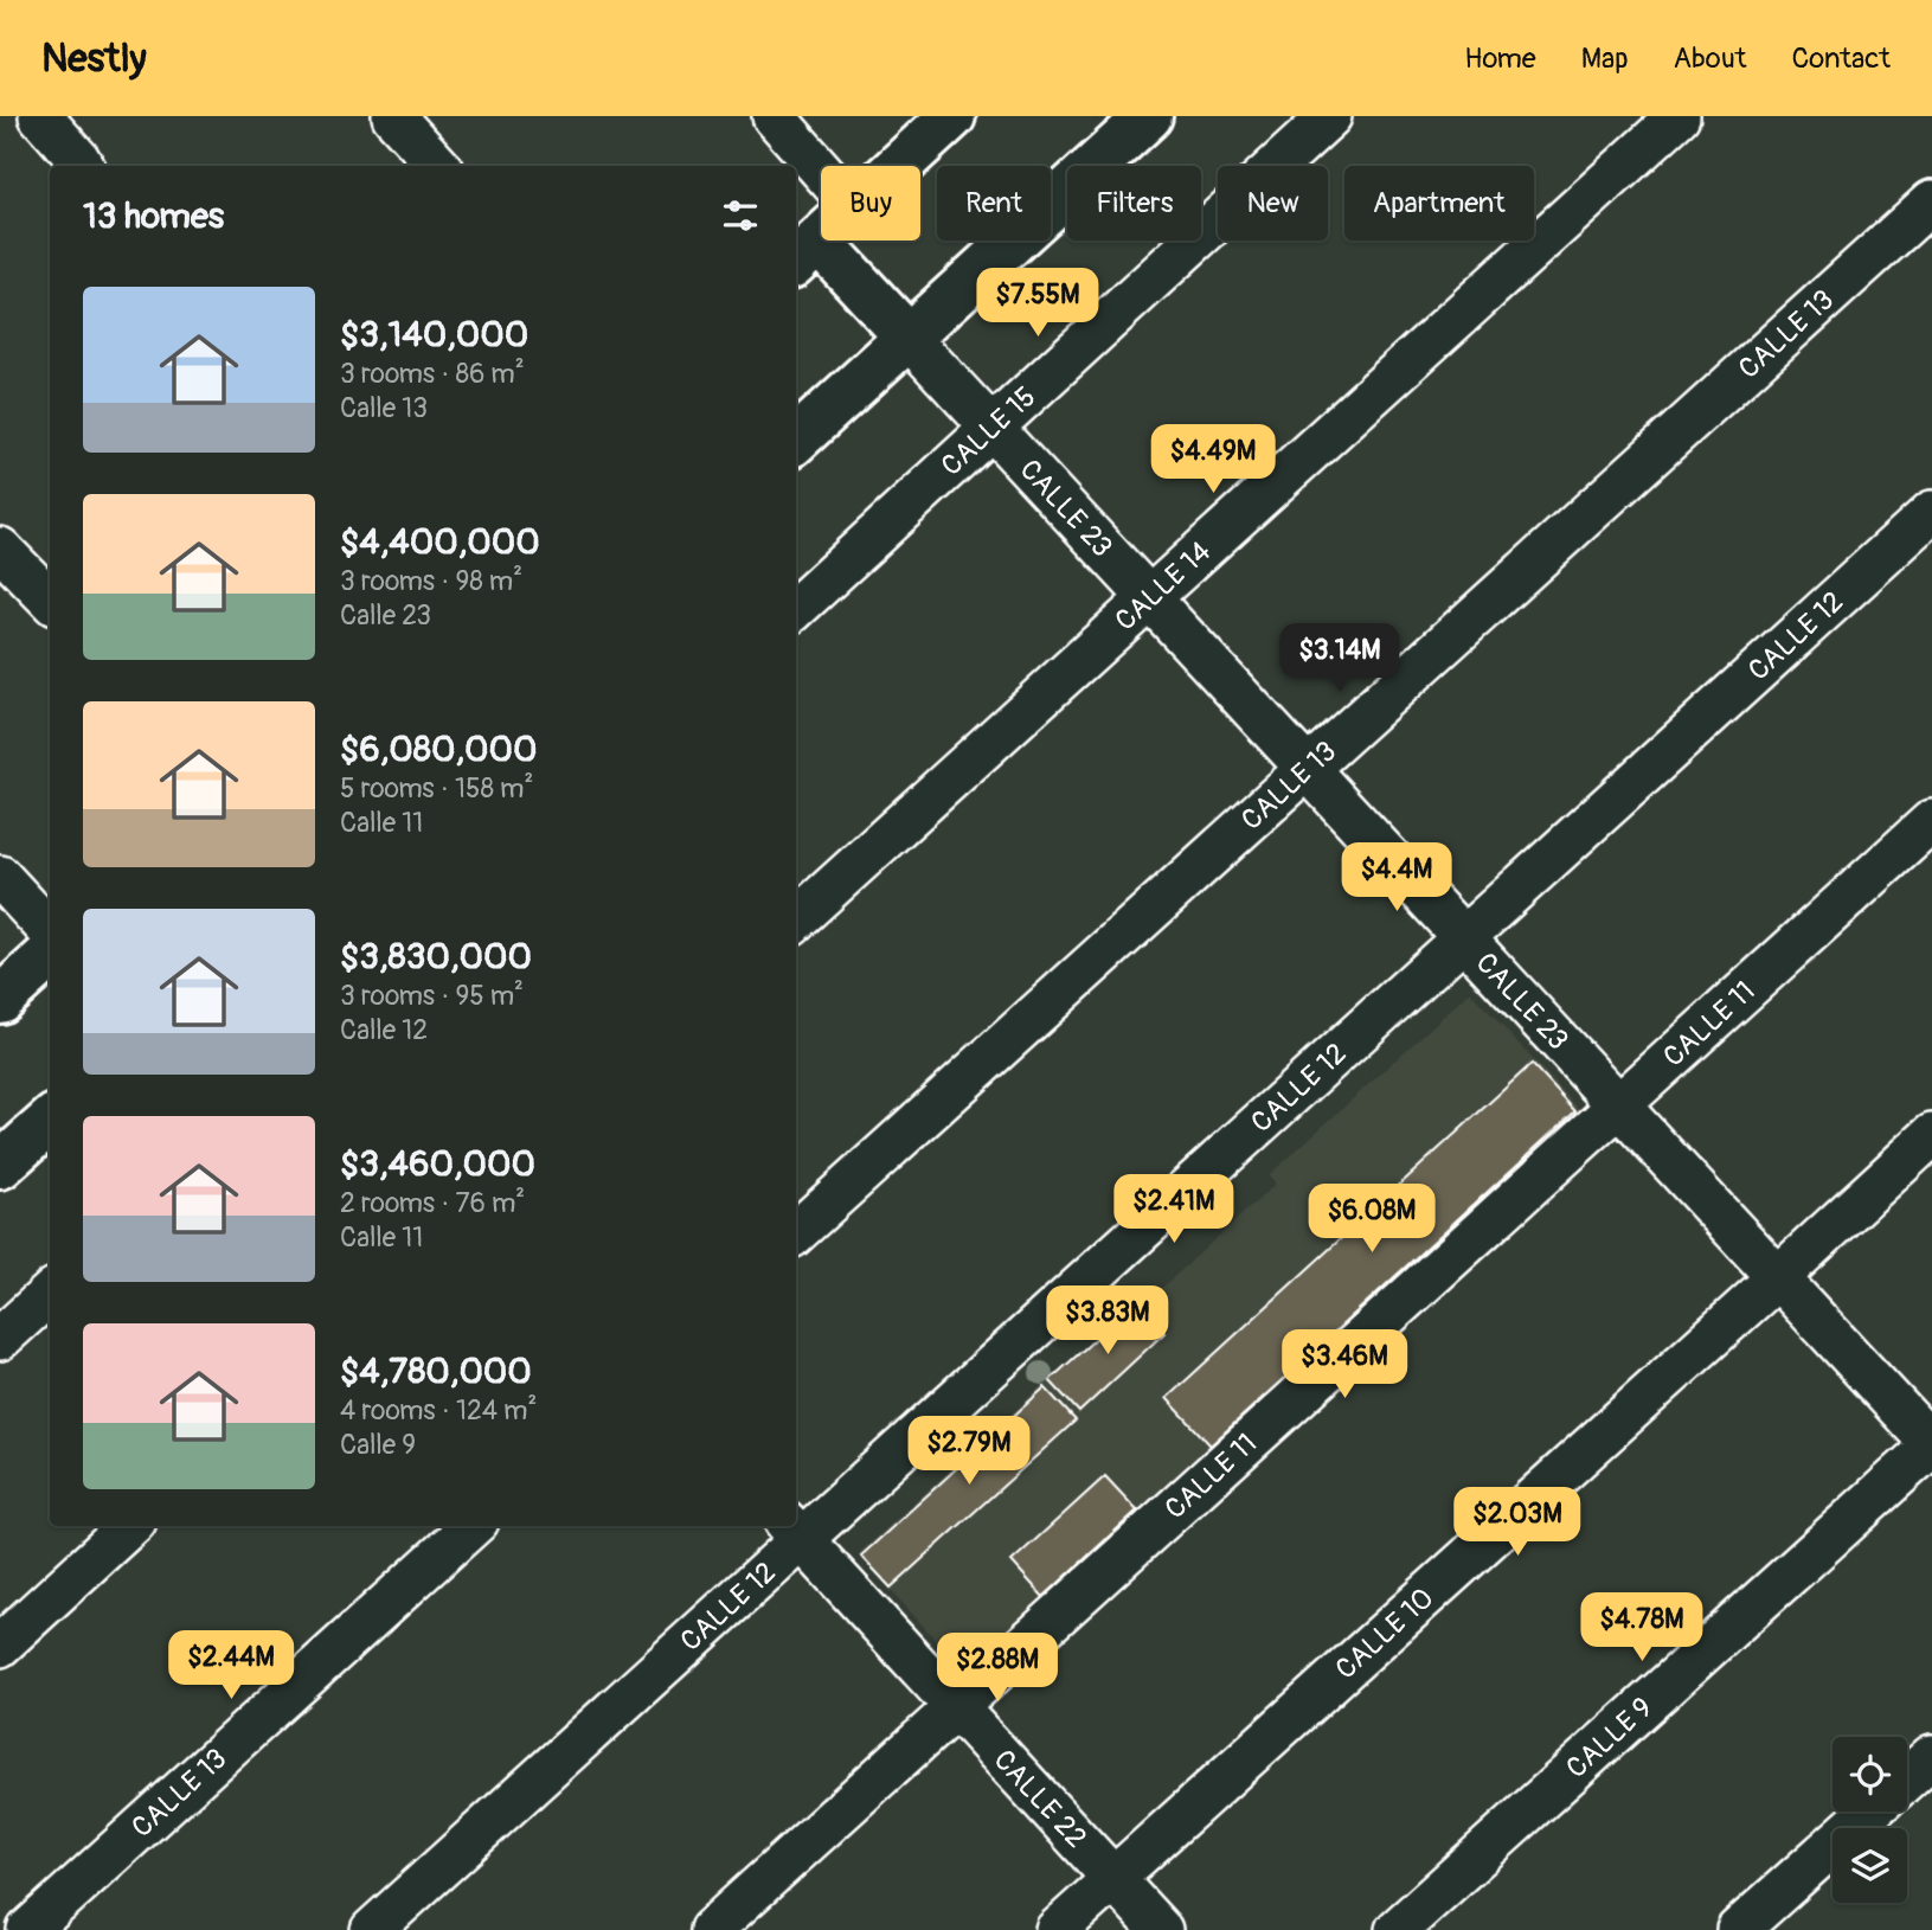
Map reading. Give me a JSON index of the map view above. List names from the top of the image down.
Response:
{
  "streets": {
    "street": [
      "CALLE 13",
      "CALLE 15",
      "CALLE 23",
      "CALLE 14",
      "CALLE 12",
      "CALLE 11",
      "CALLE 10",
      "CALLE 9",
      "CALLE 22"
    ]
  },
  "crossings": [
    ["CALLE 13", "CALLE 23"],
    ["CALLE 15", "CALLE 23"],
    ["CALLE 23", "CALLE 14"],
    ["CALLE 23", "CALLE 12"],
    ["CALLE 23", "CALLE 11"],
    ["CALLE 23", "CALLE 10"],
    ["CALLE 23", "CALLE 9"],
    ["CALLE 12", "CALLE 22"],
    ["CALLE 11", "CALLE 22"],
    ["CALLE 10", "CALLE 22"]
  ],
  "page": {
    "header": "Nestly",
    "nav": [
      "Home",
      "Map",
      "About",
      "Contact"
    ],
    "chip": [
      "Buy",
      "Rent",
      "Filters",
      "New",
      "Apartment"
    ],
    "heading": "13 homes",
    "list": [
      {
        "name": "$3,140,000",
        "note": "3 rooms · 86 m² · Calle 13"
      },
      {
        "name": "$4,400,000",
        "note": "3 rooms · 98 m² · Calle 23"
      },
      {
        "name": "$6,080,000",
        "note": "5 rooms · 158 m² · Calle 11"
      },
      {
        "name": "$3,830,000",
        "note": "3 rooms · 95 m² · Calle 12"
      },
      {
        "name": "$3,460,000",
        "note": "2 rooms · 76 m² · Calle 11"
      },
      {
        "name": "$4,780,000",
        "note": "4 rooms · 124 m² · Calle 9"
      }
    ],
    "price": [
      "$7.55M",
      "$4.49M",
      "$3.14M",
      "$4.4M",
      "$2.41M",
      "$6.08M",
      "$3.83M",
      "$3.46M",
      "$2.79M",
      "$2.03M",
      "$4.78M",
      "$2.44M",
      "$2.88M"
    ]
  }
}
